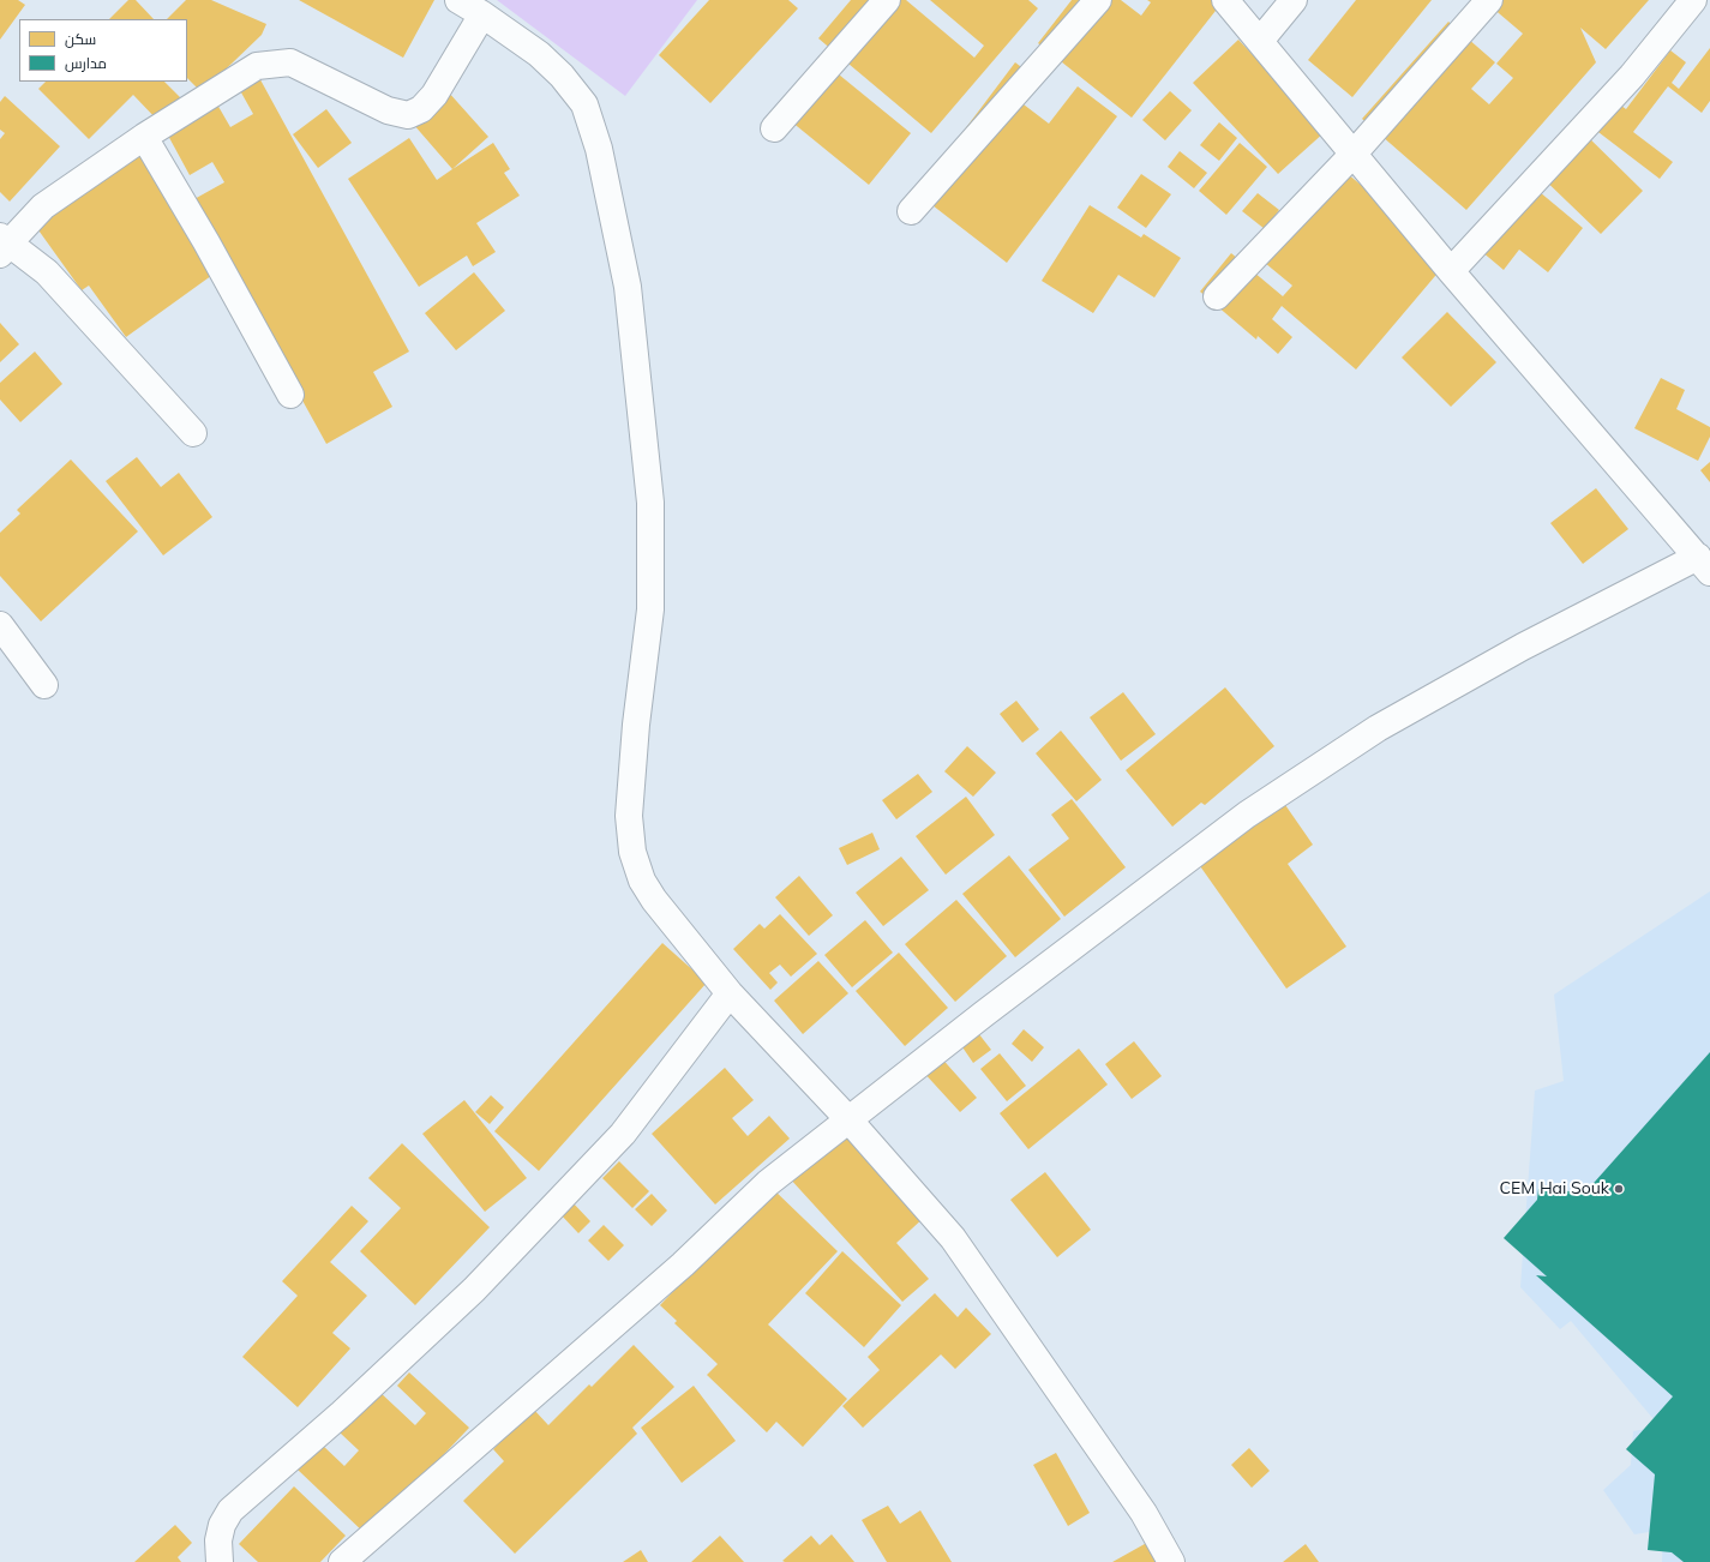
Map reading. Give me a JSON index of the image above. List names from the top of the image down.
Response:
{
  "places": ["CEM Hai Souk"],
  "legend": ["سكن", "مدارس"]
}
